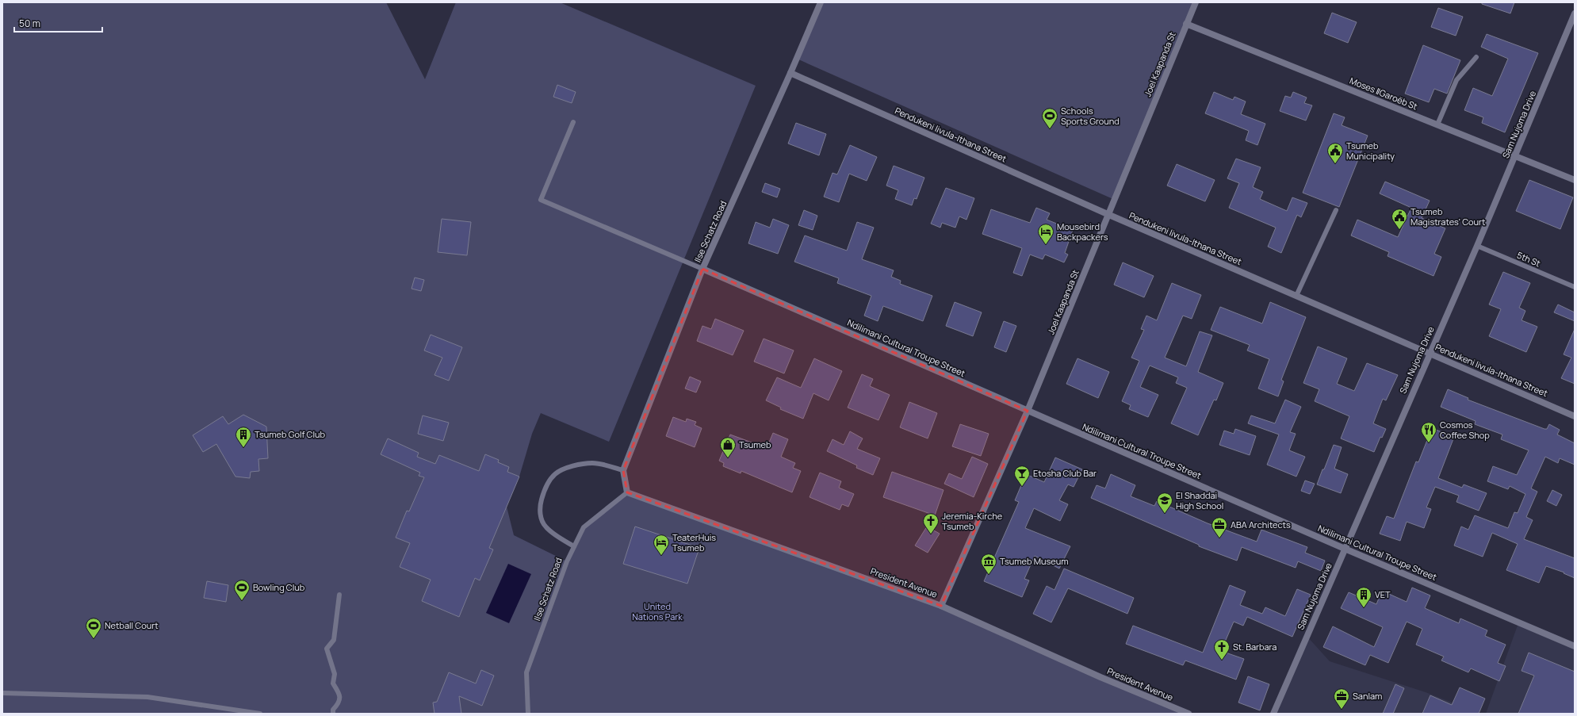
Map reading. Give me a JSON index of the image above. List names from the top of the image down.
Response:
{
  "streets": {
    "street": [
      "Joel Kaapanda St",
      "Moses ǁGaroëb St",
      "Sam Nujoma Drive",
      "Pendukeni Iivula-Ithana Street",
      "Ilse Schatz Road",
      "Ndilimani Cultural Troupe Street",
      "President Avenue"
    ],
    "lane": ["5th St"]
  },
  "crossings": [
    ["Joel Kaapanda St", "Moses ǁGaroëb St"],
    ["Joel Kaapanda St", "Pendukeni Iivula-Ithana Street"],
    ["Joel Kaapanda St", "Ndilimani Cultural Troupe Street"],
    ["Joel Kaapanda St", "President Avenue"],
    ["Moses ǁGaroëb St", "Sam Nujoma Drive"],
    ["Sam Nujoma Drive", "Pendukeni Iivula-Ithana Street"],
    ["Sam Nujoma Drive", "5th St"],
    ["Sam Nujoma Drive", "Ndilimani Cultural Troupe Street"],
    ["Pendukeni Iivula-Ithana Street", "Ilse Schatz Road"],
    ["Ilse Schatz Road", "Ndilimani Cultural Troupe Street"],
    ["Ilse Schatz Road", "President Avenue"]
  ],
  "parks": ["United Nations Park"],
  "places": {
    "sports": ["Schools Sports Ground", "Bowling Club", "Netball Court"],
    "public building": ["Tsumeb Municipality", "Tsumeb Magistrates' Court"],
    "hotel": ["Mousebird Backpackers", "TeaterHuis Tsumeb"],
    "restaurant": ["Cosmos Coffee Shop"],
    "building": ["Tsumeb Golf Club", "VET"],
    "shop": ["Tsumeb"],
    "bar": ["Etosha Club Bar"],
    "school or university": ["El Shaddai High School"],
    "church": ["Jeremia-Kirche Tsumeb", "St. Barbara"],
    "office": ["ABA Architects", "Sanlam"],
    "museum": ["Tsumeb Museum"]
  },
  "scale_bar": "50 m"
}
